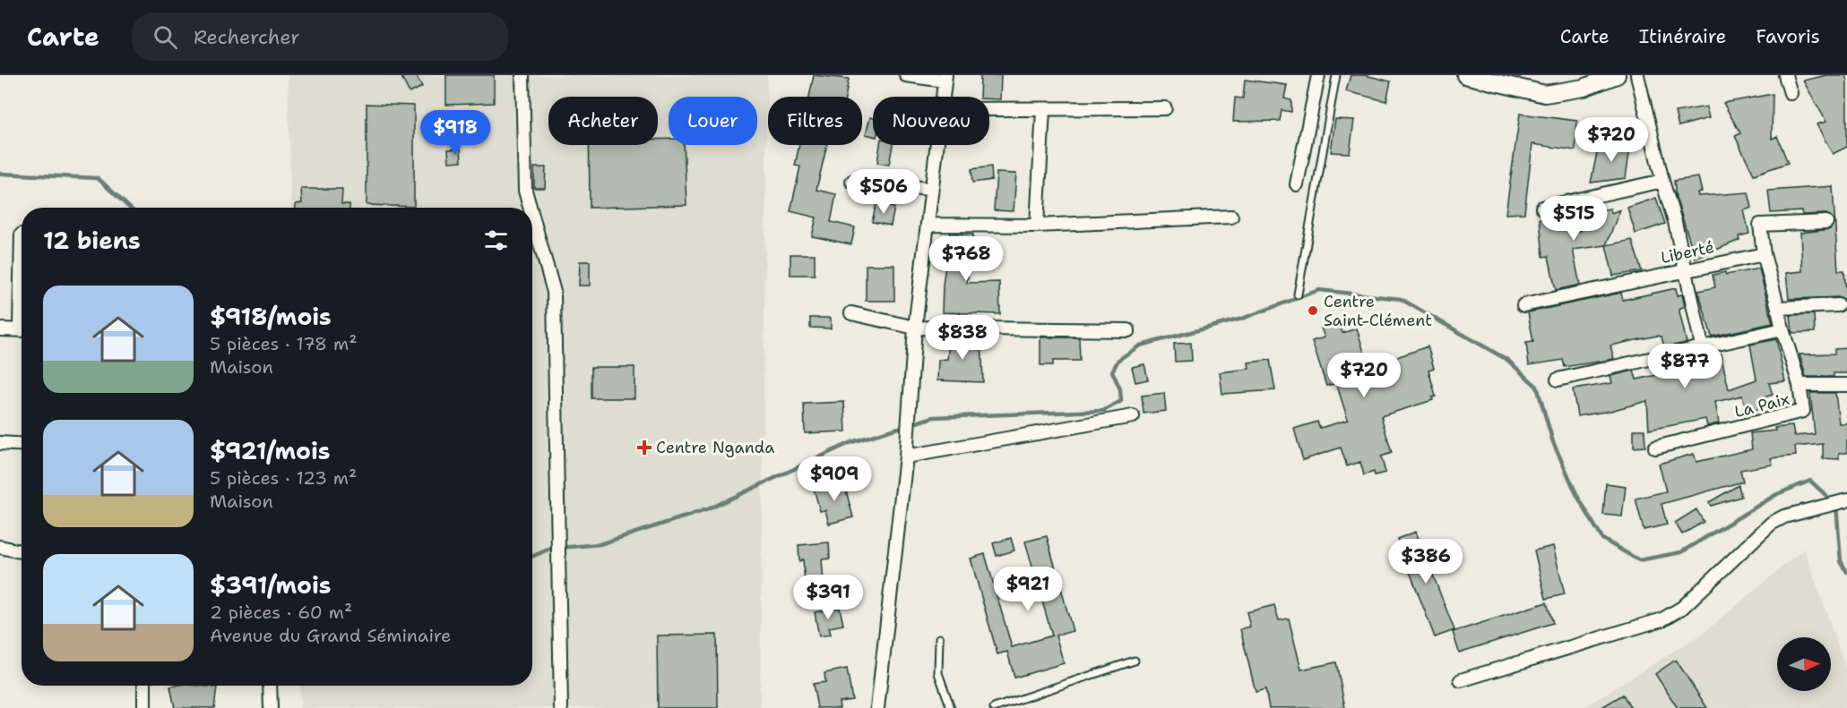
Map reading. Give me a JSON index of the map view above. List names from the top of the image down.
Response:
{
  "streets": {
    "street": ["Liberté", "La Paix"]
  },
  "places": {
    "other": ["Centre Saint-Clément"],
    "health": ["Centre Nganda"]
  },
  "north": "right",
  "page": {
    "header": "Carte",
    "search": "Rechercher",
    "nav": ["Carte", "Itinéraire", "Favoris"],
    "chip": [
      "Acheter",
      "Louer",
      "Filtres",
      "Nouveau"
    ],
    "price": [
      "$918",
      "$720",
      "$506",
      "$515",
      "$768",
      "$838",
      "$877",
      "$720",
      "$909",
      "$386",
      "$921",
      "$391"
    ],
    "heading": "12 biens",
    "list": [
      {
        "name": "$918/mois",
        "note": "5 pièces · 178 m² · Maison"
      },
      {
        "name": "$921/mois",
        "note": "5 pièces · 123 m² · Maison"
      },
      {
        "name": "$391/mois",
        "note": "2 pièces · 60 m² · Avenue du Grand Séminaire"
      }
    ]
  }
}
